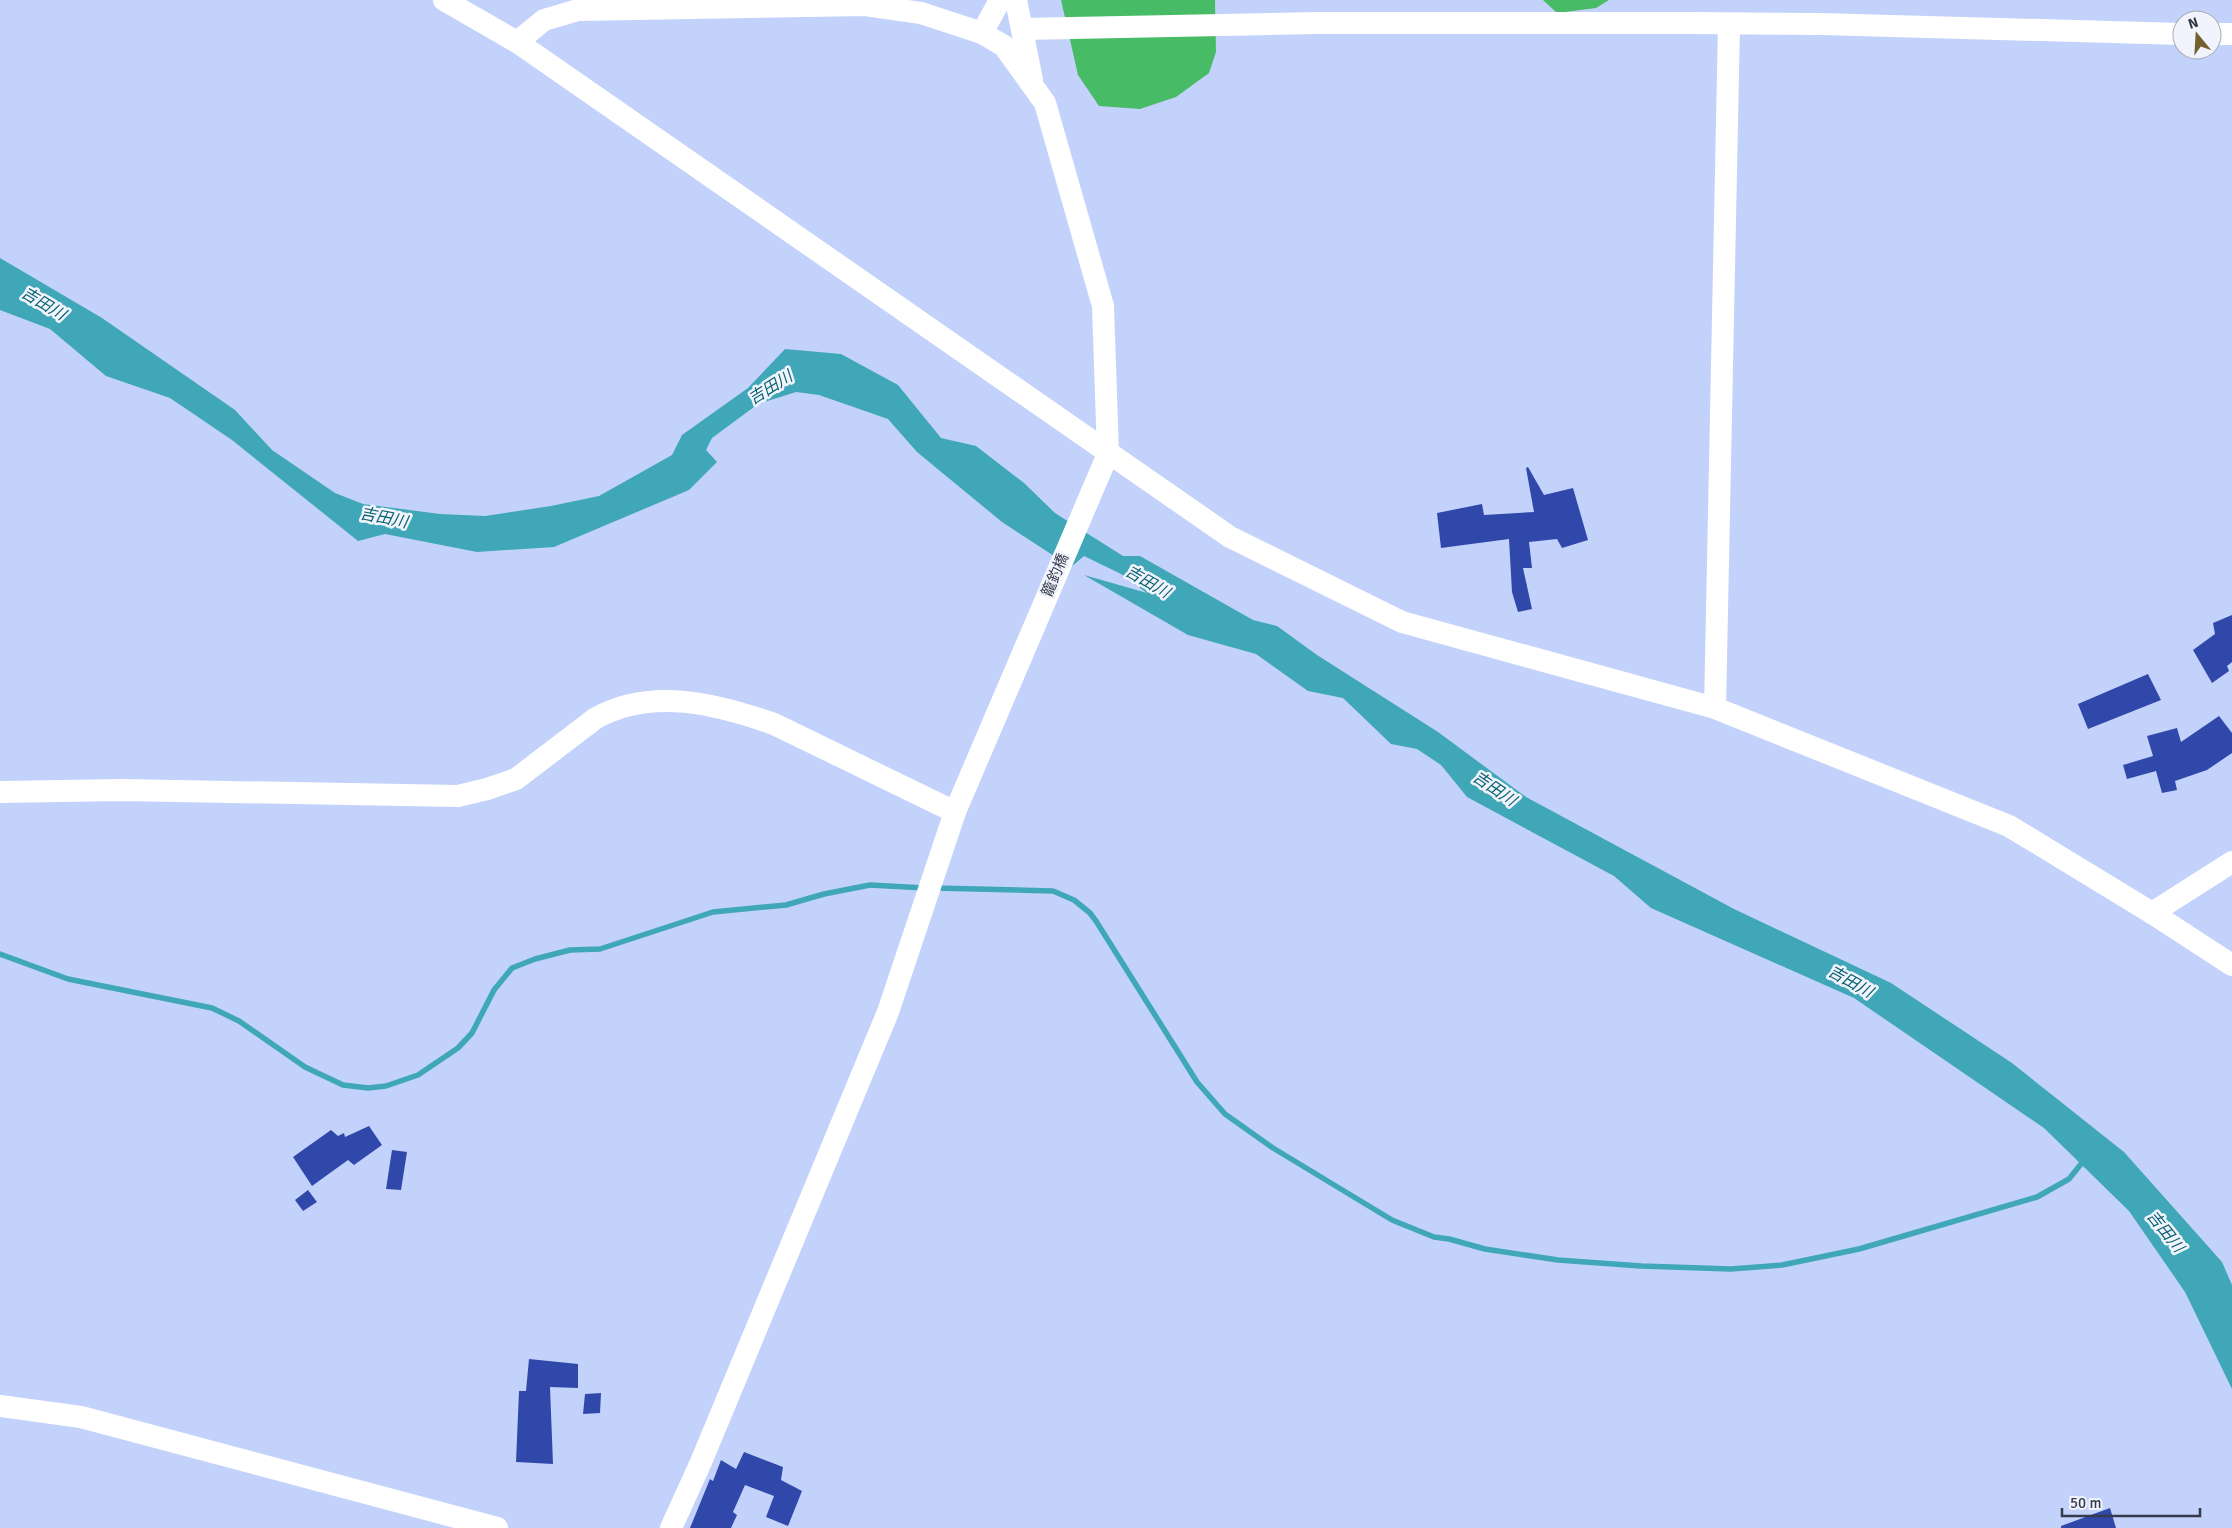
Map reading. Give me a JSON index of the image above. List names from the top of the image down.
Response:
{
  "streets": {
    "street": ["籠釣橋"]
  },
  "water": ["吉田川"],
  "scale_bar": "50 m",
  "north": "top"
}
